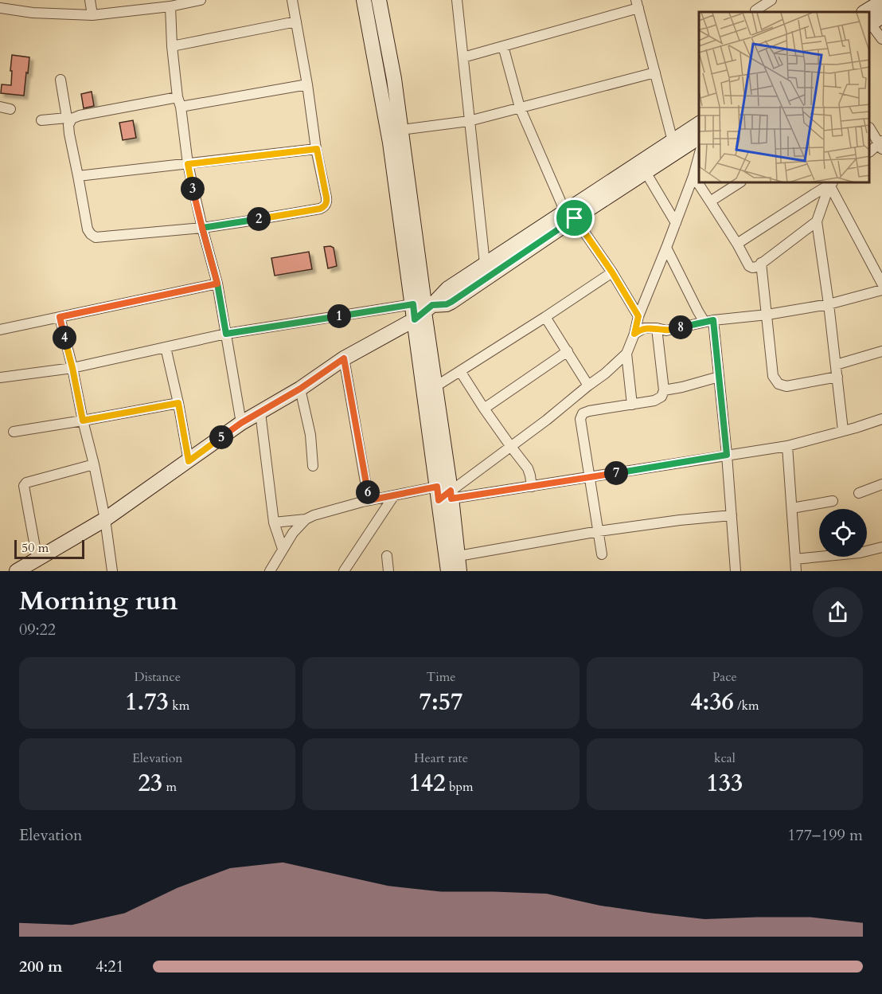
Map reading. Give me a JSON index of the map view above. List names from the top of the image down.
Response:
{
  "scale_bar": "50 m",
  "page": {
    "pins": [
      "3",
      "2",
      "1",
      "8",
      "4",
      "5",
      "7",
      "6"
    ],
    "scale": "50 m",
    "heading": ["Morning run", "09:22"],
    "stats": [
      ["Distance", "1.73 km"],
      ["Time", "7:57"],
      ["Pace", "4:36 /km"],
      ["Elevation", "23 m"],
      ["Heart rate", "142 bpm"],
      ["kcal", "133"]
    ],
    "chart": ["Elevation", "177–199 m"],
    "list": [
      {
        "name": "200 m",
        "note": "4:21"
      }
    ]
  }
}
